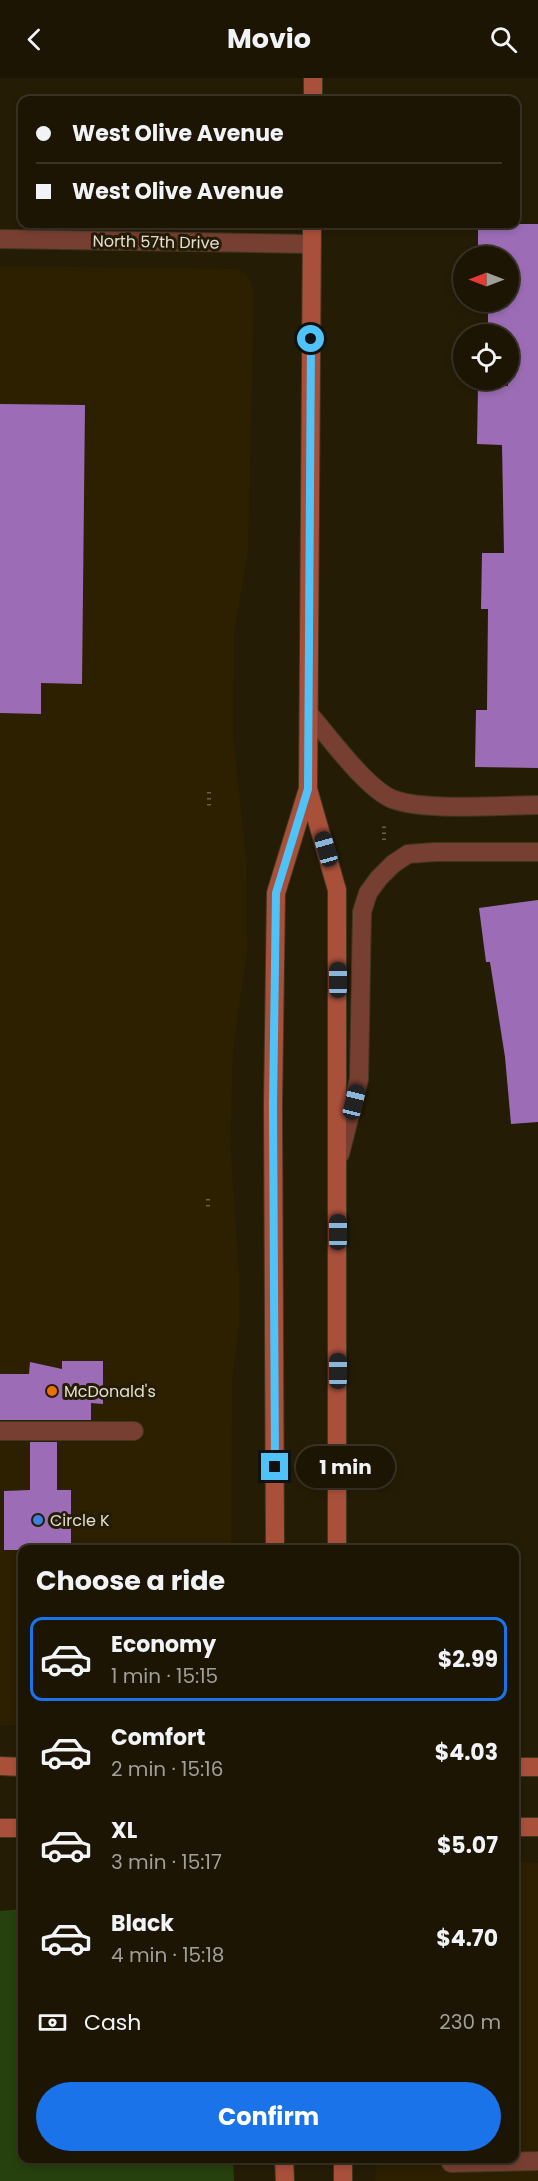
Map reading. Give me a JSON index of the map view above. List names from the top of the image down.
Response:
{
  "streets": {
    "street": ["North 57th Drive"]
  },
  "places": ["McDonald's", "Circle K"],
  "north": "left",
  "page": {
    "header": "Movio",
    "banner": ["West Olive Avenue", "West Olive Avenue"],
    "bubble": "1 min",
    "heading": "Choose a ride",
    "list": [
      {
        "name": "Economy",
        "note": "1 min · 15:15",
        "value": "$2.99"
      },
      {
        "name": "Comfort",
        "note": "2 min · 15:16",
        "value": "$4.03"
      },
      {
        "name": "XL",
        "note": "3 min · 15:17",
        "value": "$5.07"
      },
      {
        "name": "Black",
        "note": "4 min · 15:18",
        "value": "$4.70"
      }
    ],
    "pay": ["Cash", "230 m"],
    "buttons": "Confirm"
  }
}
